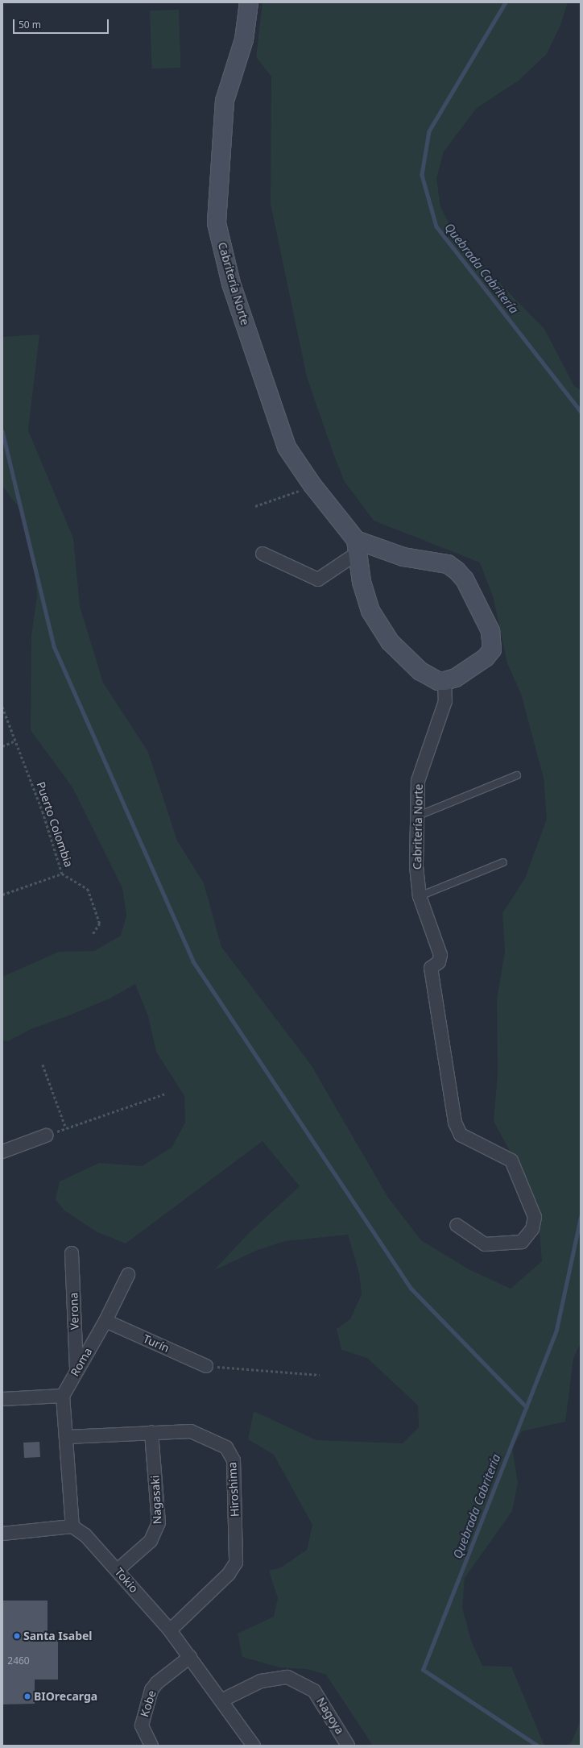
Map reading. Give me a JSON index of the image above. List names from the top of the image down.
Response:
{
  "streets": {
    "street": [
      "Cabritería Norte",
      "Verona",
      "Turín",
      "Roma",
      "Hiroshima",
      "Nagasaki",
      "Tokio",
      "Kobe",
      "Nagoya"
    ],
    "path": ["Puerto Colombia"]
  },
  "crossings": [
    ["Verona", "Roma"],
    ["Turín", "Roma"],
    ["Hiroshima", "Nagasaki"],
    ["Hiroshima", "Tokio"],
    ["Nagasaki", "Tokio"],
    ["Tokio", "Kobe"],
    ["Tokio", "Nagoya"]
  ],
  "water": ["Quebrada Cabritería"],
  "places": ["Santa Isabel", "BIOrecarga"],
  "house_numbers": ["2460"],
  "scale_bar": "50 m"
}
